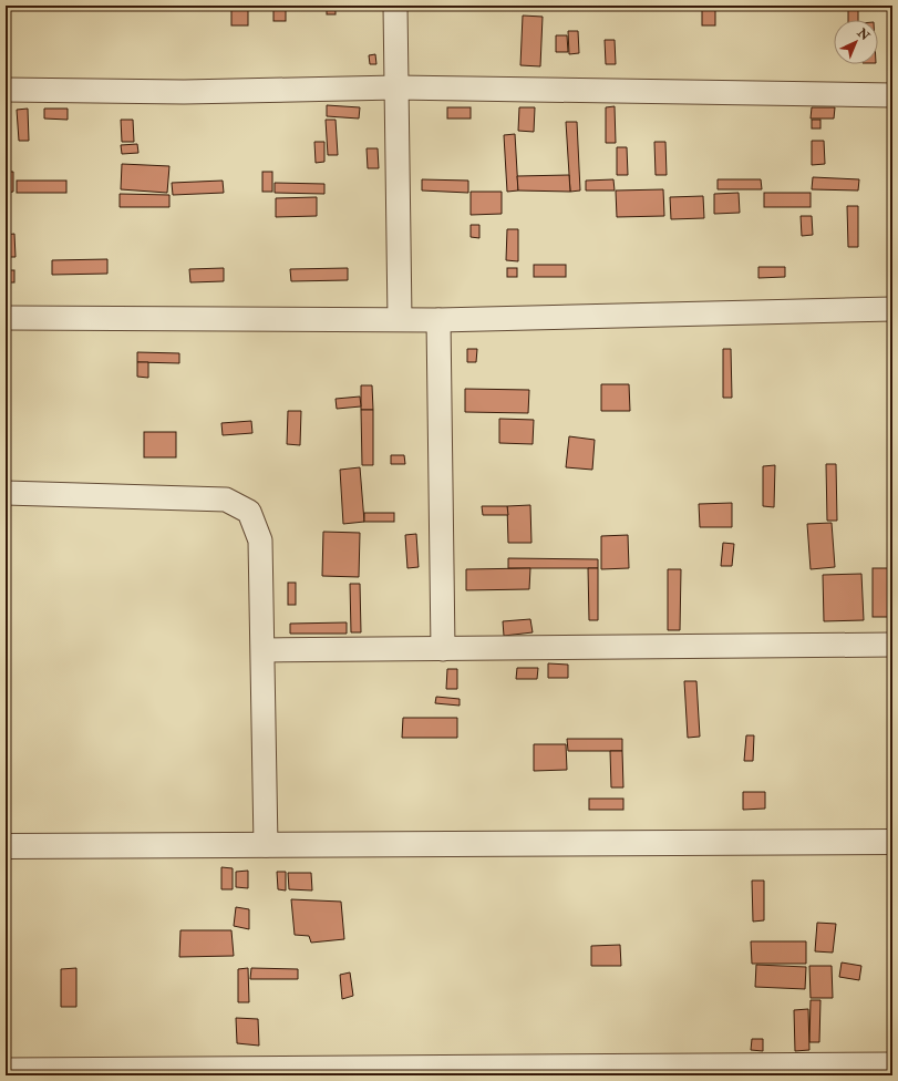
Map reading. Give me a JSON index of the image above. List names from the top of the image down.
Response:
{
  "north": "top right"
}
